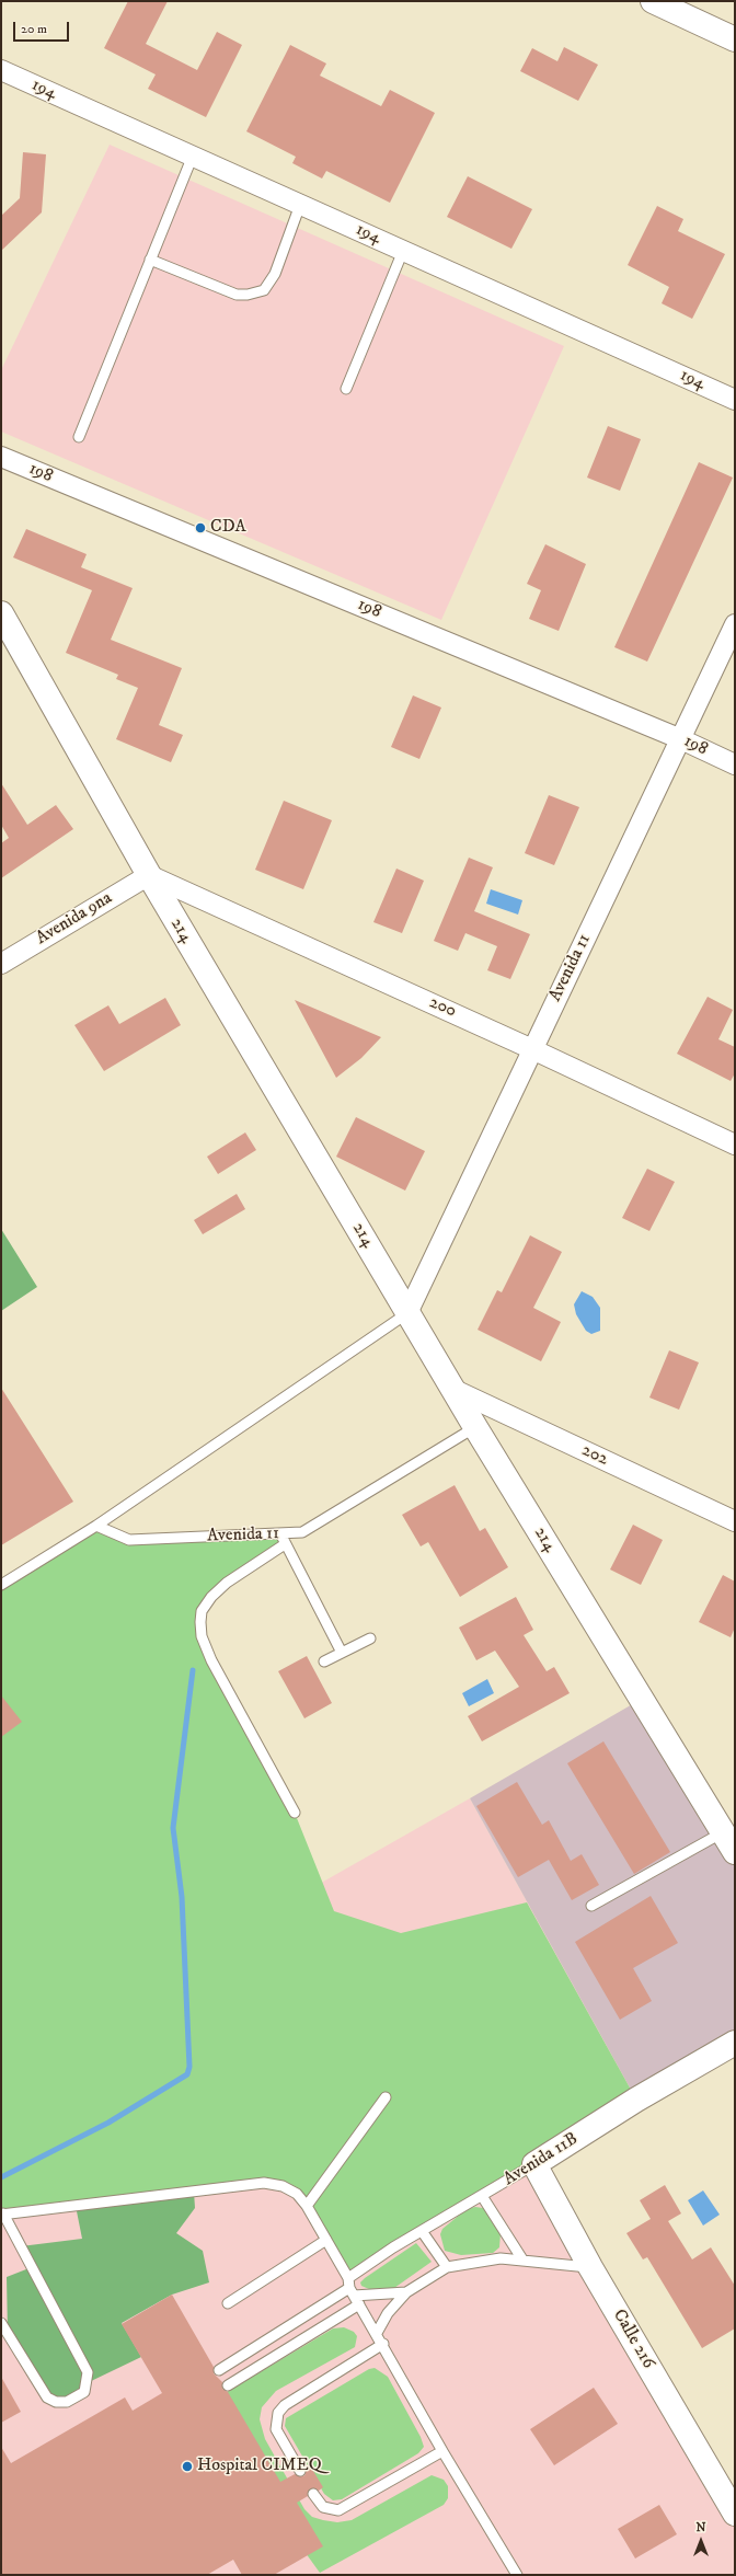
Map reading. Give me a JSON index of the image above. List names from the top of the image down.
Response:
{
  "streets": {
    "street": [
      "194",
      "198",
      "Avenida 9na",
      "214",
      "Avenida 11",
      "200",
      "202",
      "Avenida 11B",
      "Calle 216"
    ]
  },
  "crossings": [
    ["198", "Avenida 11"],
    ["Avenida 9na", "214"],
    ["Avenida 9na", "200"],
    ["214", "Avenida 11"],
    ["214", "200"],
    ["214", "202"],
    ["Avenida 11", "200"],
    ["Avenida 11B", "Calle 216"]
  ],
  "places": ["CDA", "Hospital CIMEQ"],
  "scale_bar": "20 m",
  "north": "top"
}
